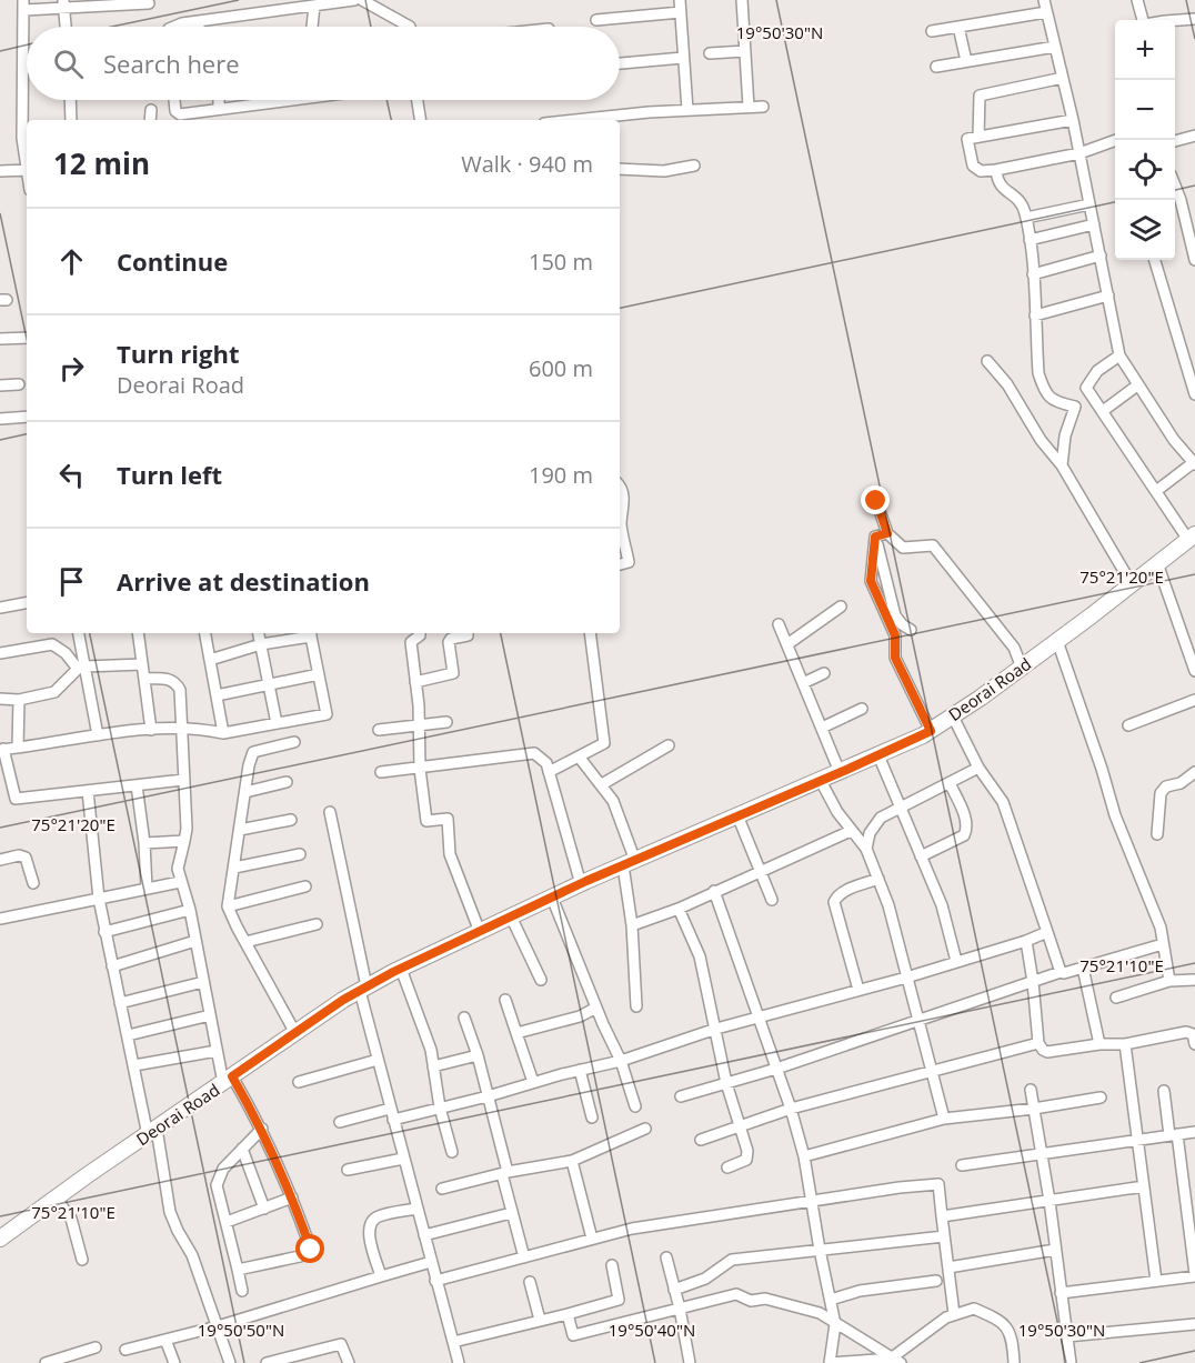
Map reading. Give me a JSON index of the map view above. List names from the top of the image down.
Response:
{
  "streets": {
    "street": ["Deorai Road"]
  },
  "page": {
    "map_buttons": ["+", "−"],
    "search": "Search here",
    "heading": ["12 min", "Walk · 940 m"],
    "list": [
      ["Continue", "150 m"],
      ["Turn right", "Deorai Road", "600 m"],
      ["Turn left", "190 m"],
      "Arrive at destination"
    ]
  },
  "coordinates": [
    "19°50'30\"N",
    "75°21'20\"E",
    "75°21'10\"E",
    "19°50'50\"N",
    "19°50'40\"N"
  ]
}
